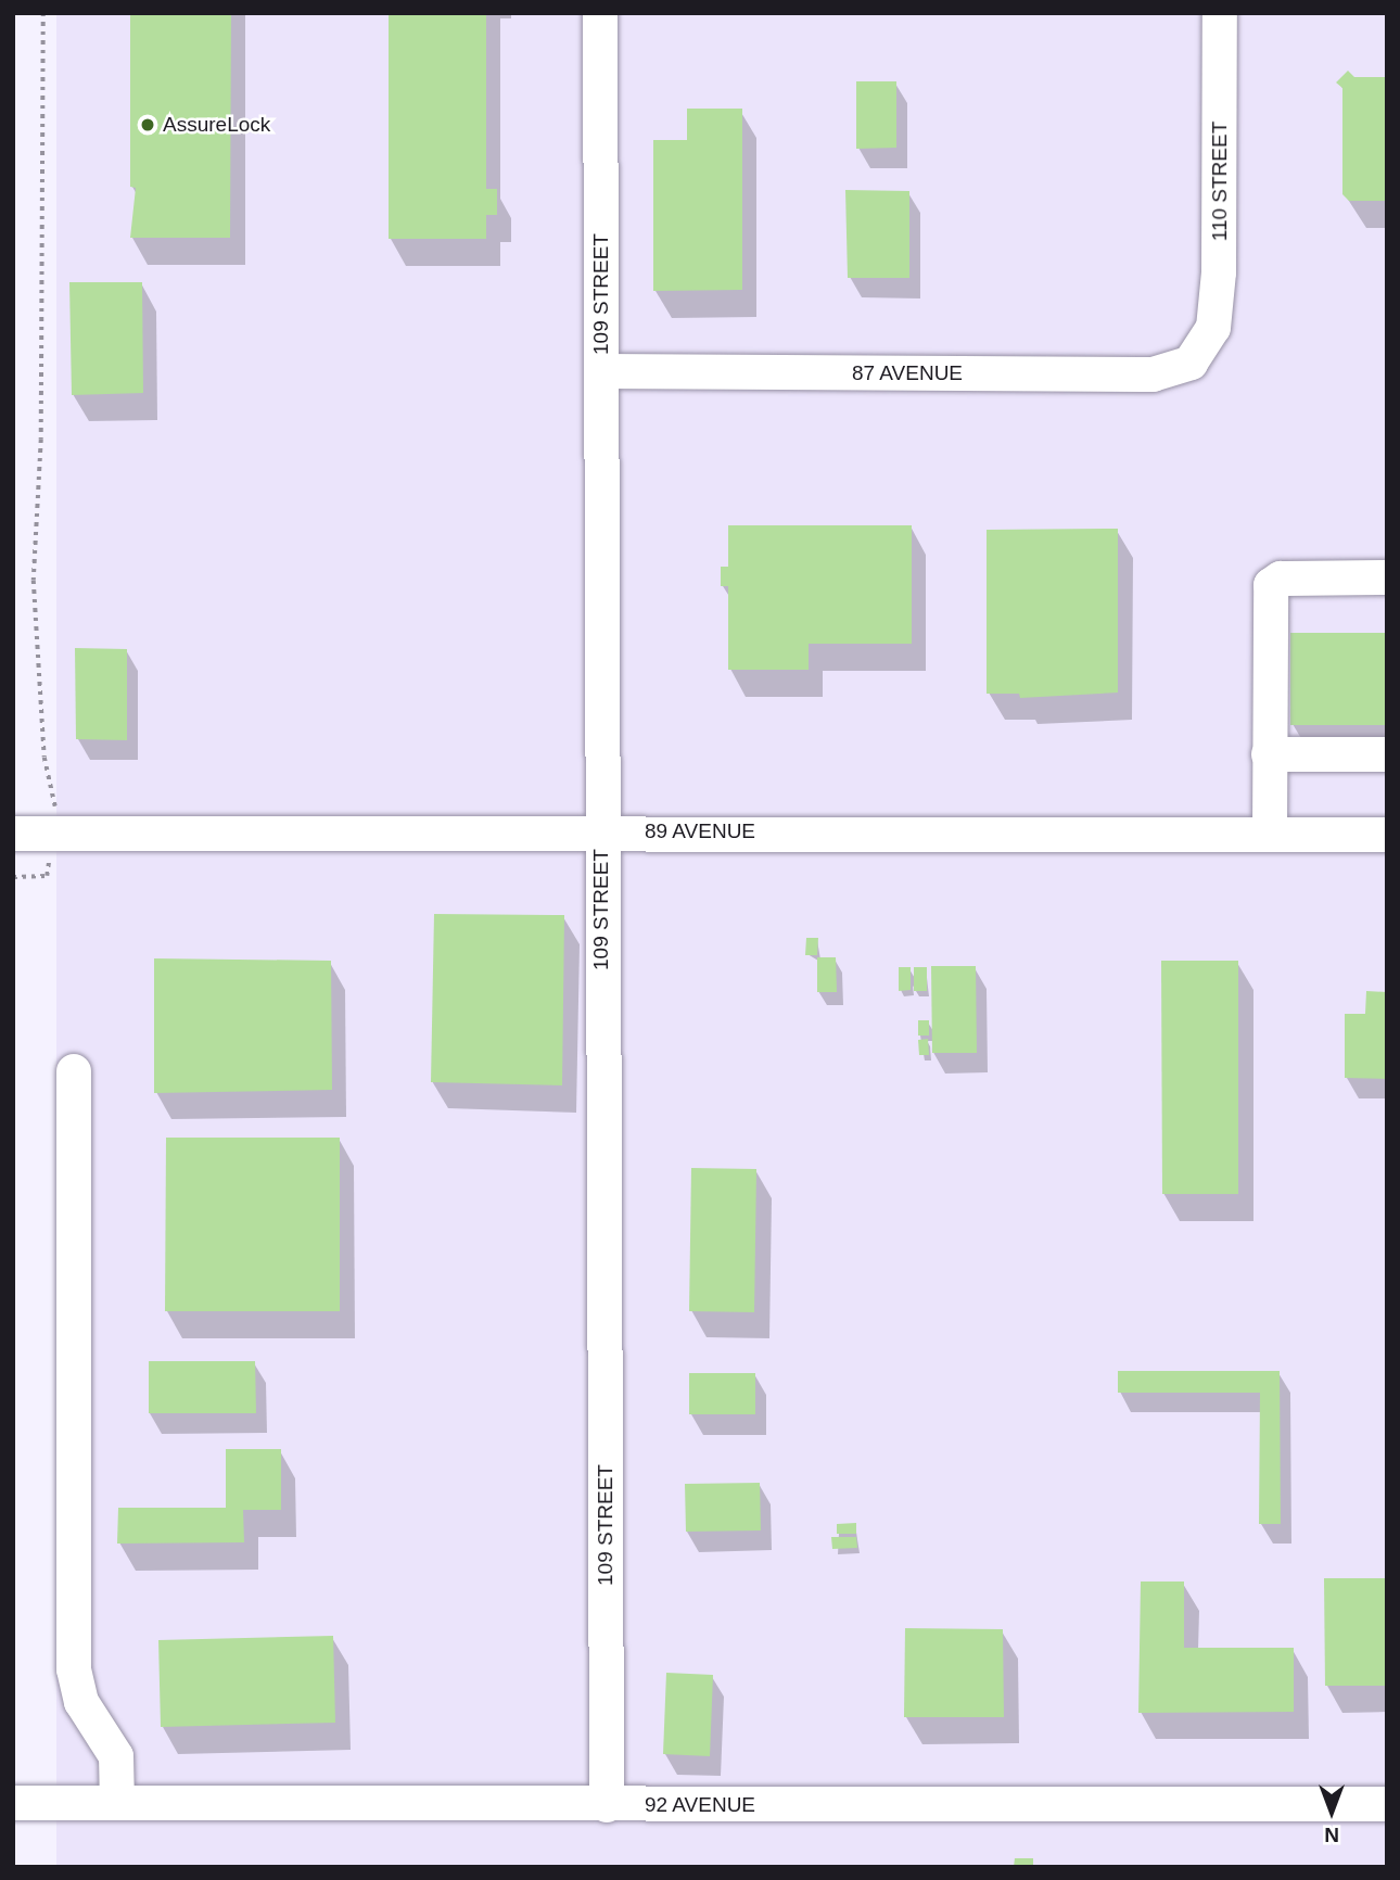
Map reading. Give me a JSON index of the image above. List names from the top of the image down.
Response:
{
  "streets": {
    "street": [
      "110 STREET",
      "109 STREET",
      "87 AVENUE",
      "89 AVENUE",
      "92 AVENUE"
    ]
  },
  "crossings": [
    ["110 STREET", "87 AVENUE"],
    ["109 STREET", "87 AVENUE"],
    ["109 STREET", "89 AVENUE"],
    ["109 STREET", "92 AVENUE"]
  ],
  "places": ["AssureLock"],
  "north": "bottom"
}
